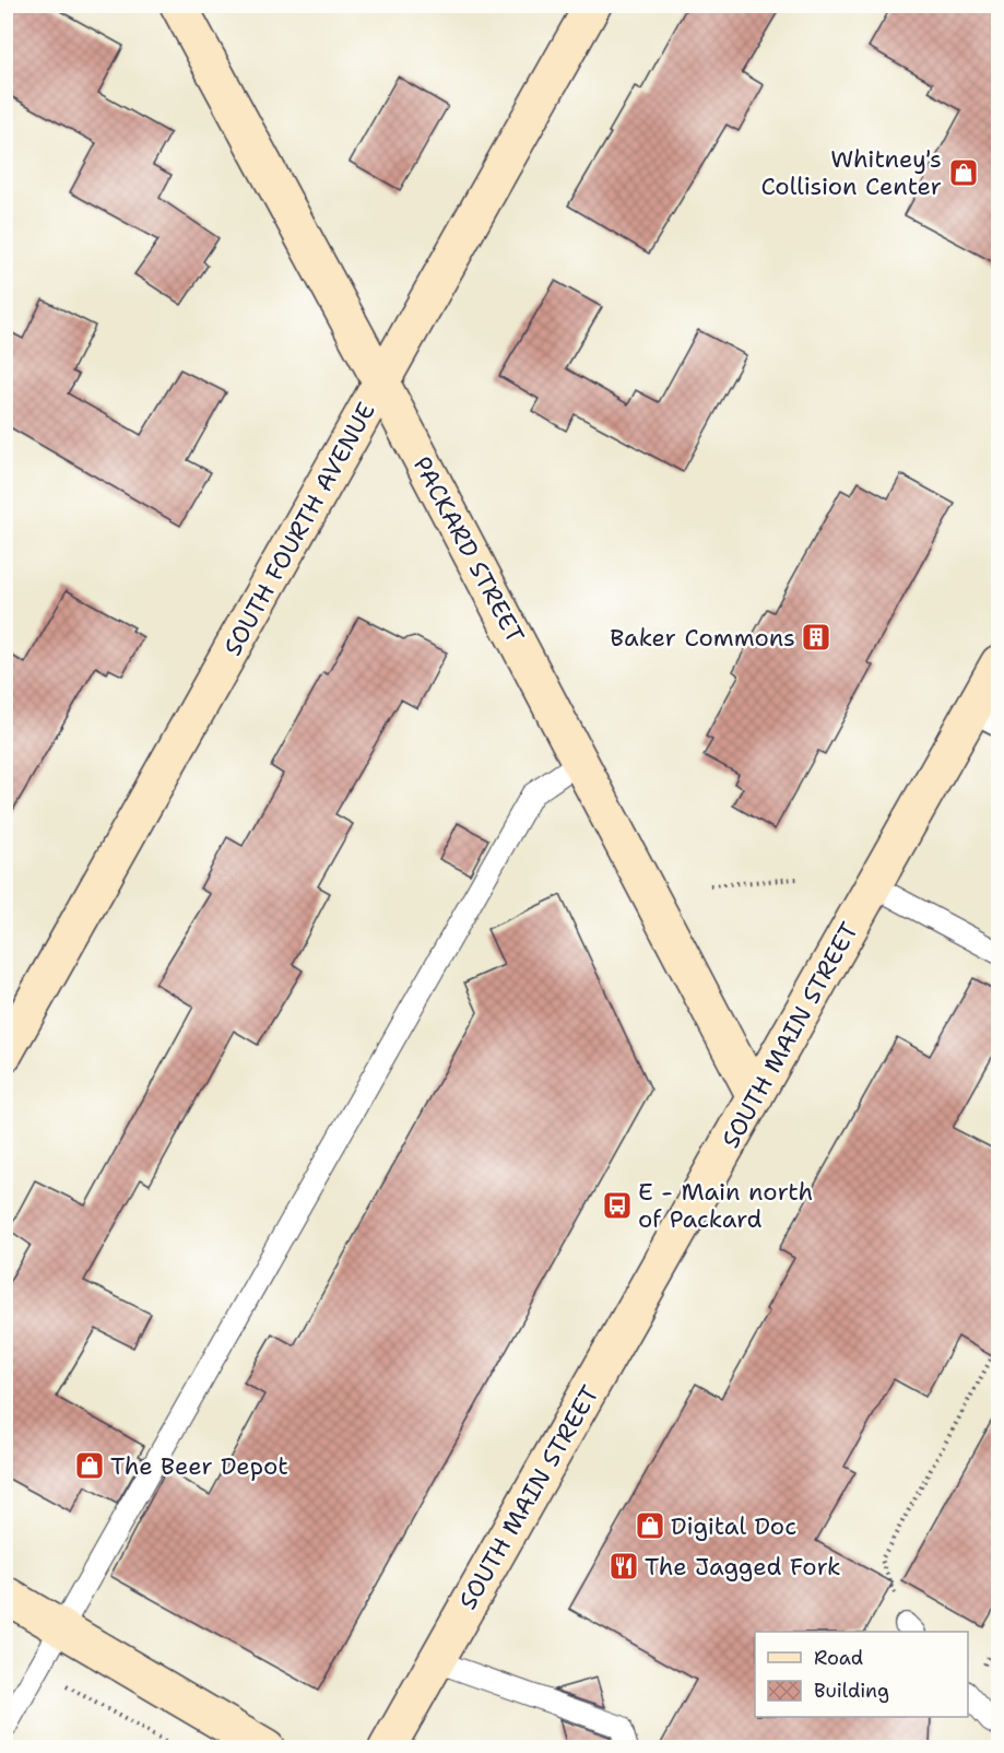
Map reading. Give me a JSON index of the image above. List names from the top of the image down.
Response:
{
  "streets": {
    "main road": ["SOUTH FOURTH AVENUE", "PACKARD STREET", "SOUTH MAIN STREET"]
  },
  "crossings": [
    ["SOUTH FOURTH AVENUE", "PACKARD STREET"],
    ["PACKARD STREET", "SOUTH MAIN STREET"]
  ],
  "places": {
    "shop": ["Whitney's Collision Center", "The Beer Depot", "Digital Doc"],
    "building": ["Baker Commons"],
    "bus stop": ["E - Main north of Packard"],
    "restaurant": ["The Jagged Fork"]
  },
  "legend": ["Road", "Building"]
}
